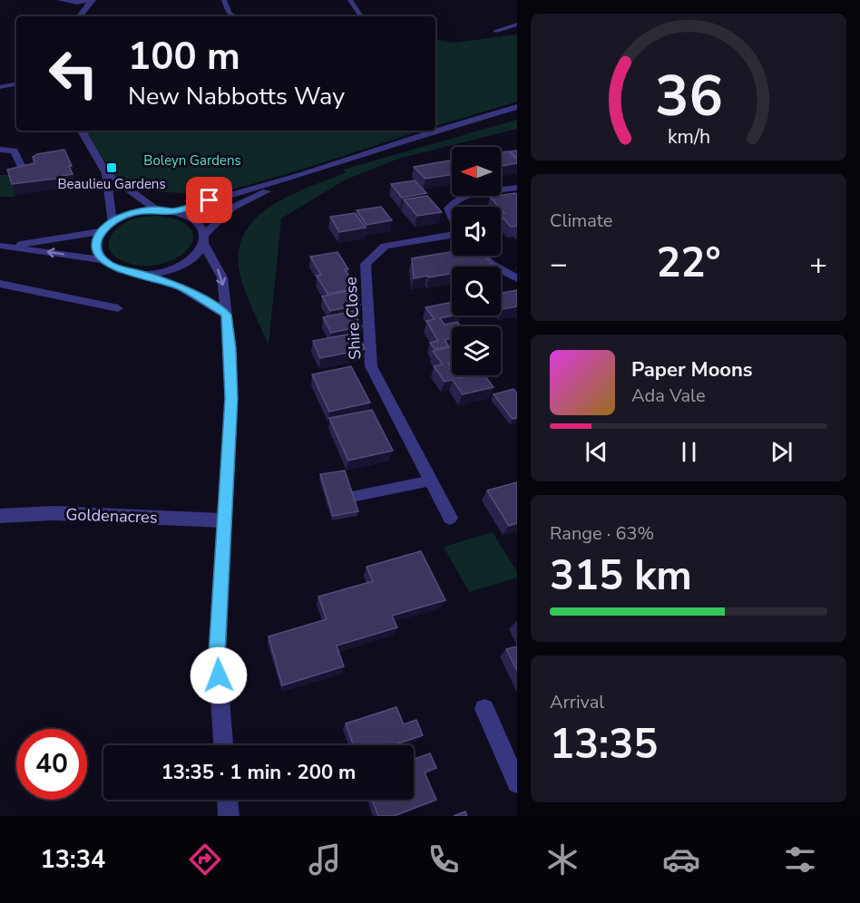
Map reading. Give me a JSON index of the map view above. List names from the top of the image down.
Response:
{
  "streets": {
    "street": ["Shire Close", "Goldenacres"]
  },
  "parks": ["Boleyn Gardens"],
  "places": {
    "transit": ["Beaulieu Gardens"]
  },
  "north": "left",
  "page": {
    "turn": ["100 m", "New Nabbotts Way"],
    "tile": [
      "Climate",
      ["Range · 63%", "315 km"],
      ["Arrival", "13:35"]
    ],
    "heat": ["−", "22°", "+"],
    "song": ["Paper Moons", "Ada Vale"],
    "limit": "40",
    "trip": "13:35 · 1 min · 200 m",
    "tabs": "13:34",
    "gauge": ["36", "km/h"]
  }
}
